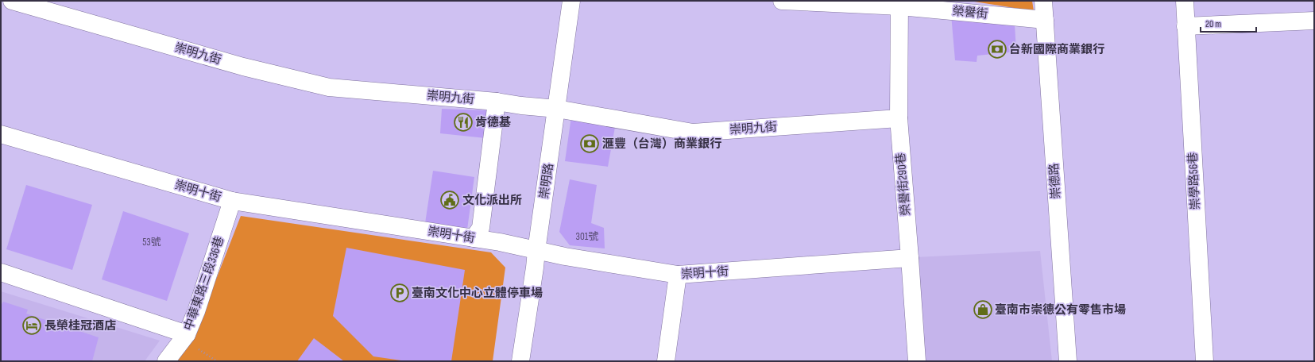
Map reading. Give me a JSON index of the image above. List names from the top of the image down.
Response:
{
  "streets": {
    "street": [
      "榮譽街",
      "崇明九街",
      "崇明路",
      "崇德路",
      "崇學路56巷",
      "榮譽街290巷",
      "崇明十街",
      "中華東路三段336巷"
    ]
  },
  "crossings": [
    ["榮譽街", "崇德路"],
    ["榮譽街", "榮譽街290巷"],
    ["崇明九街", "崇明路"],
    ["崇明九街", "榮譽街290巷"],
    ["崇明路", "崇明十街"],
    ["榮譽街290巷", "崇明十街"],
    ["崇明十街", "中華東路三段336巷"]
  ],
  "places": {
    "bank": ["台新國際商業銀行", "滙豐（台灣）商業銀行"],
    "restaurant": ["肯德基"],
    "public building": ["文化派出所"],
    "parking": ["臺南文化中心立體停車場"],
    "shop": ["臺南市崇德公有零售市場"],
    "hotel": ["長榮桂冠酒店"]
  },
  "house_numbers": ["301號", "53號"],
  "scale_bar": "20 m"
}
